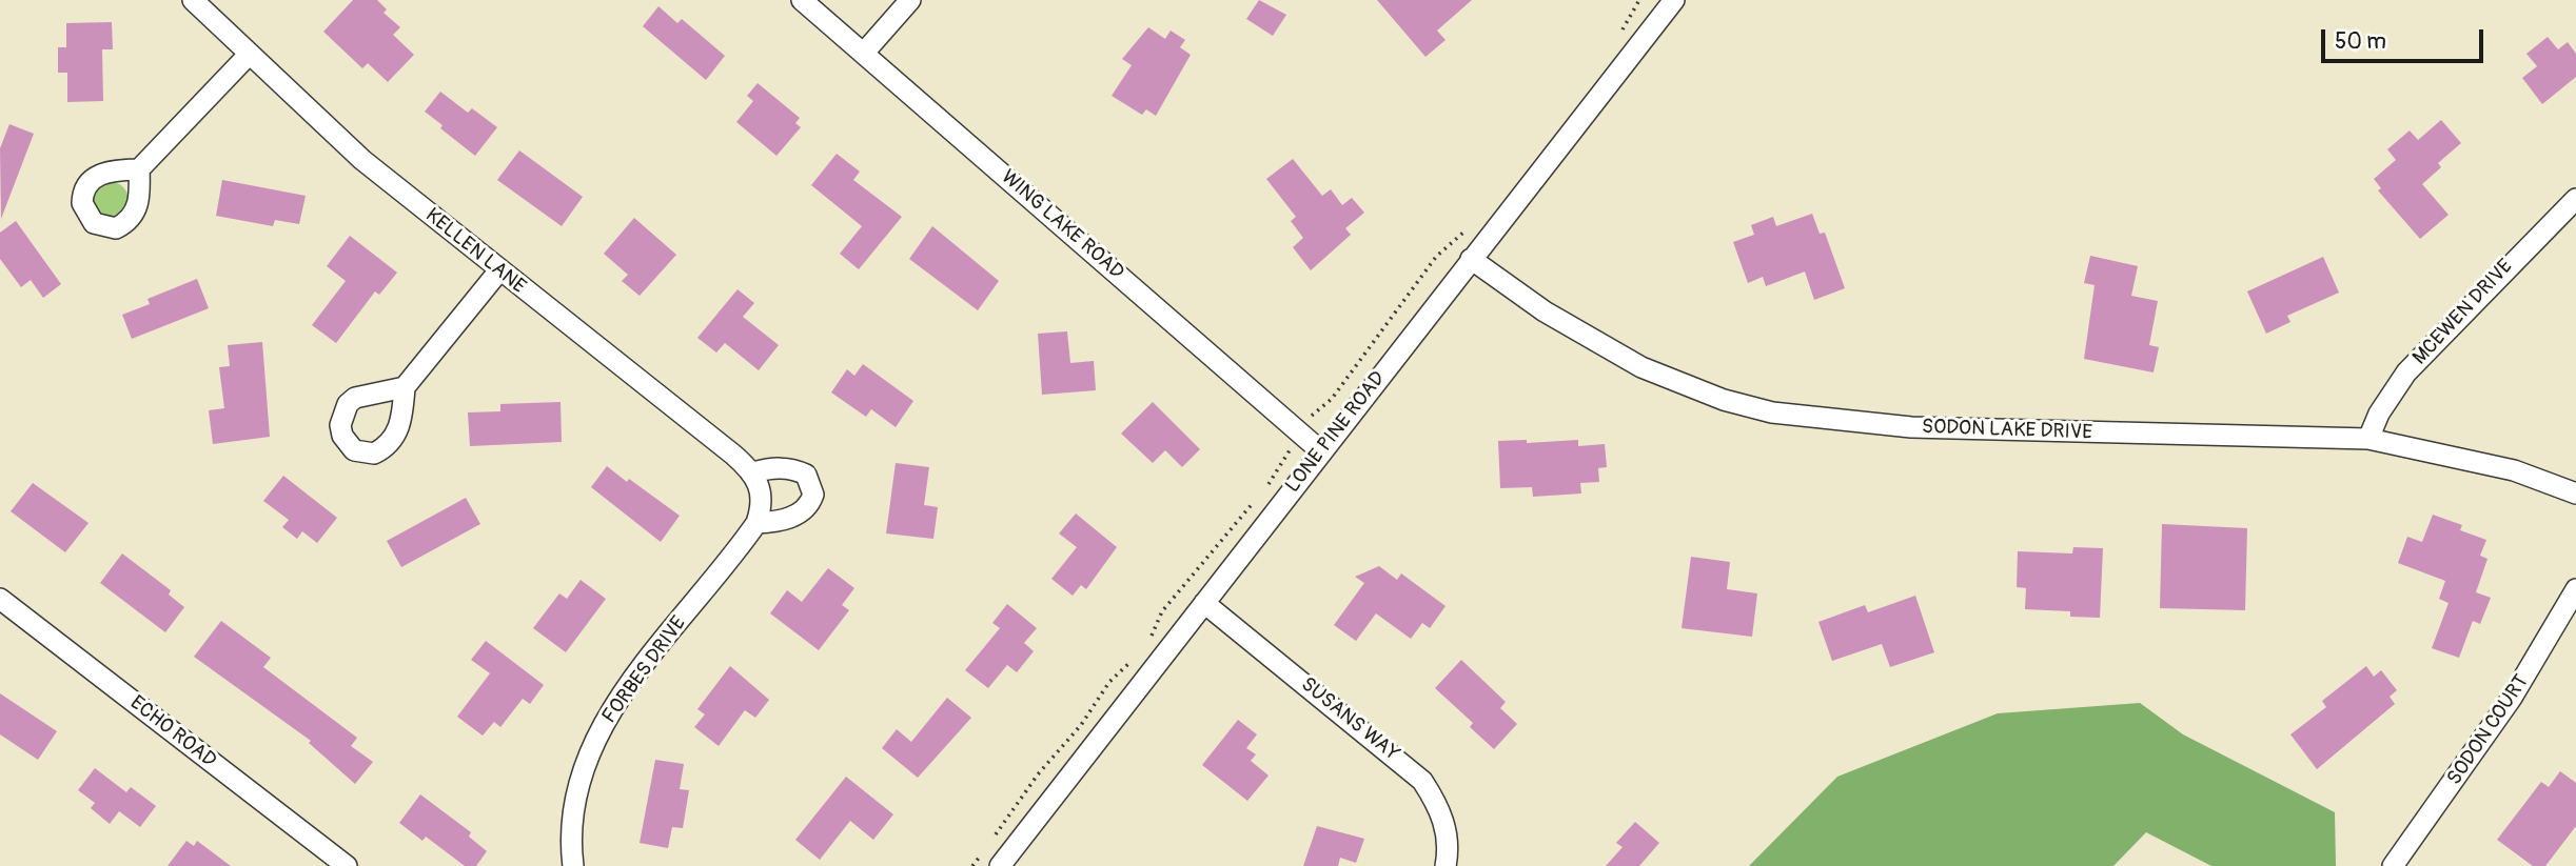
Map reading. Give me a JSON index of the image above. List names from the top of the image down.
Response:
{
  "streets": {
    "street": [
      "WING LAKE ROAD",
      "KELLEN LANE",
      "MCEWEN DRIVE",
      "SODON LAKE DRIVE",
      "LONE PINE ROAD",
      "FORBES DRIVE",
      "SUSANS WAY",
      "SODON COURT",
      "ECHO ROAD"
    ]
  },
  "crossings": [
    ["WING LAKE ROAD", "LONE PINE ROAD"],
    ["KELLEN LANE", "FORBES DRIVE"],
    ["MCEWEN DRIVE", "SODON LAKE DRIVE"],
    ["SODON LAKE DRIVE", "LONE PINE ROAD"],
    ["LONE PINE ROAD", "SUSANS WAY"]
  ],
  "scale_bar": "50 m"
}
